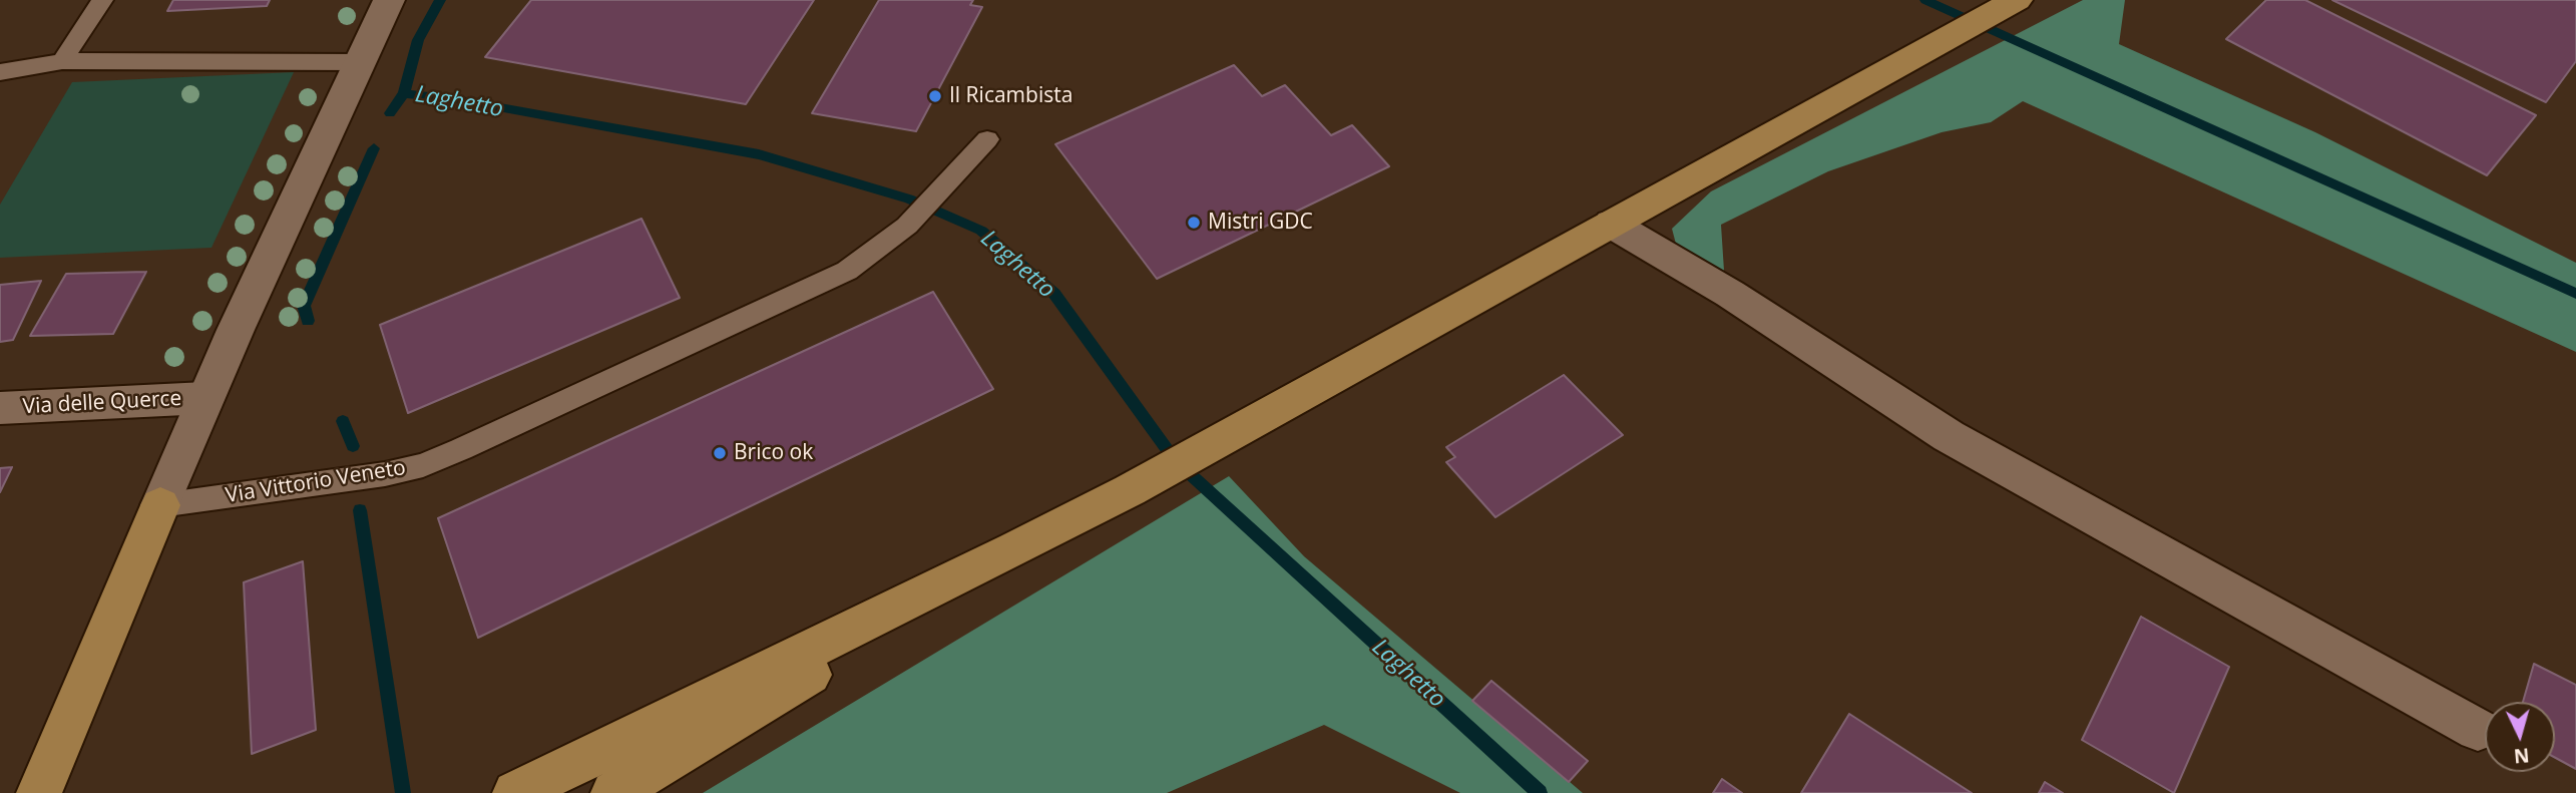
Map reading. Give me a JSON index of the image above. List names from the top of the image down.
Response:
{
  "streets": {
    "street": ["Via delle Querce"],
    "lane": ["Via Vittorio Veneto"]
  },
  "water": ["Laghetto"],
  "places": ["Il Ricambista", "Mistri GDC", "Brico ok"],
  "north": "bottom"
}
